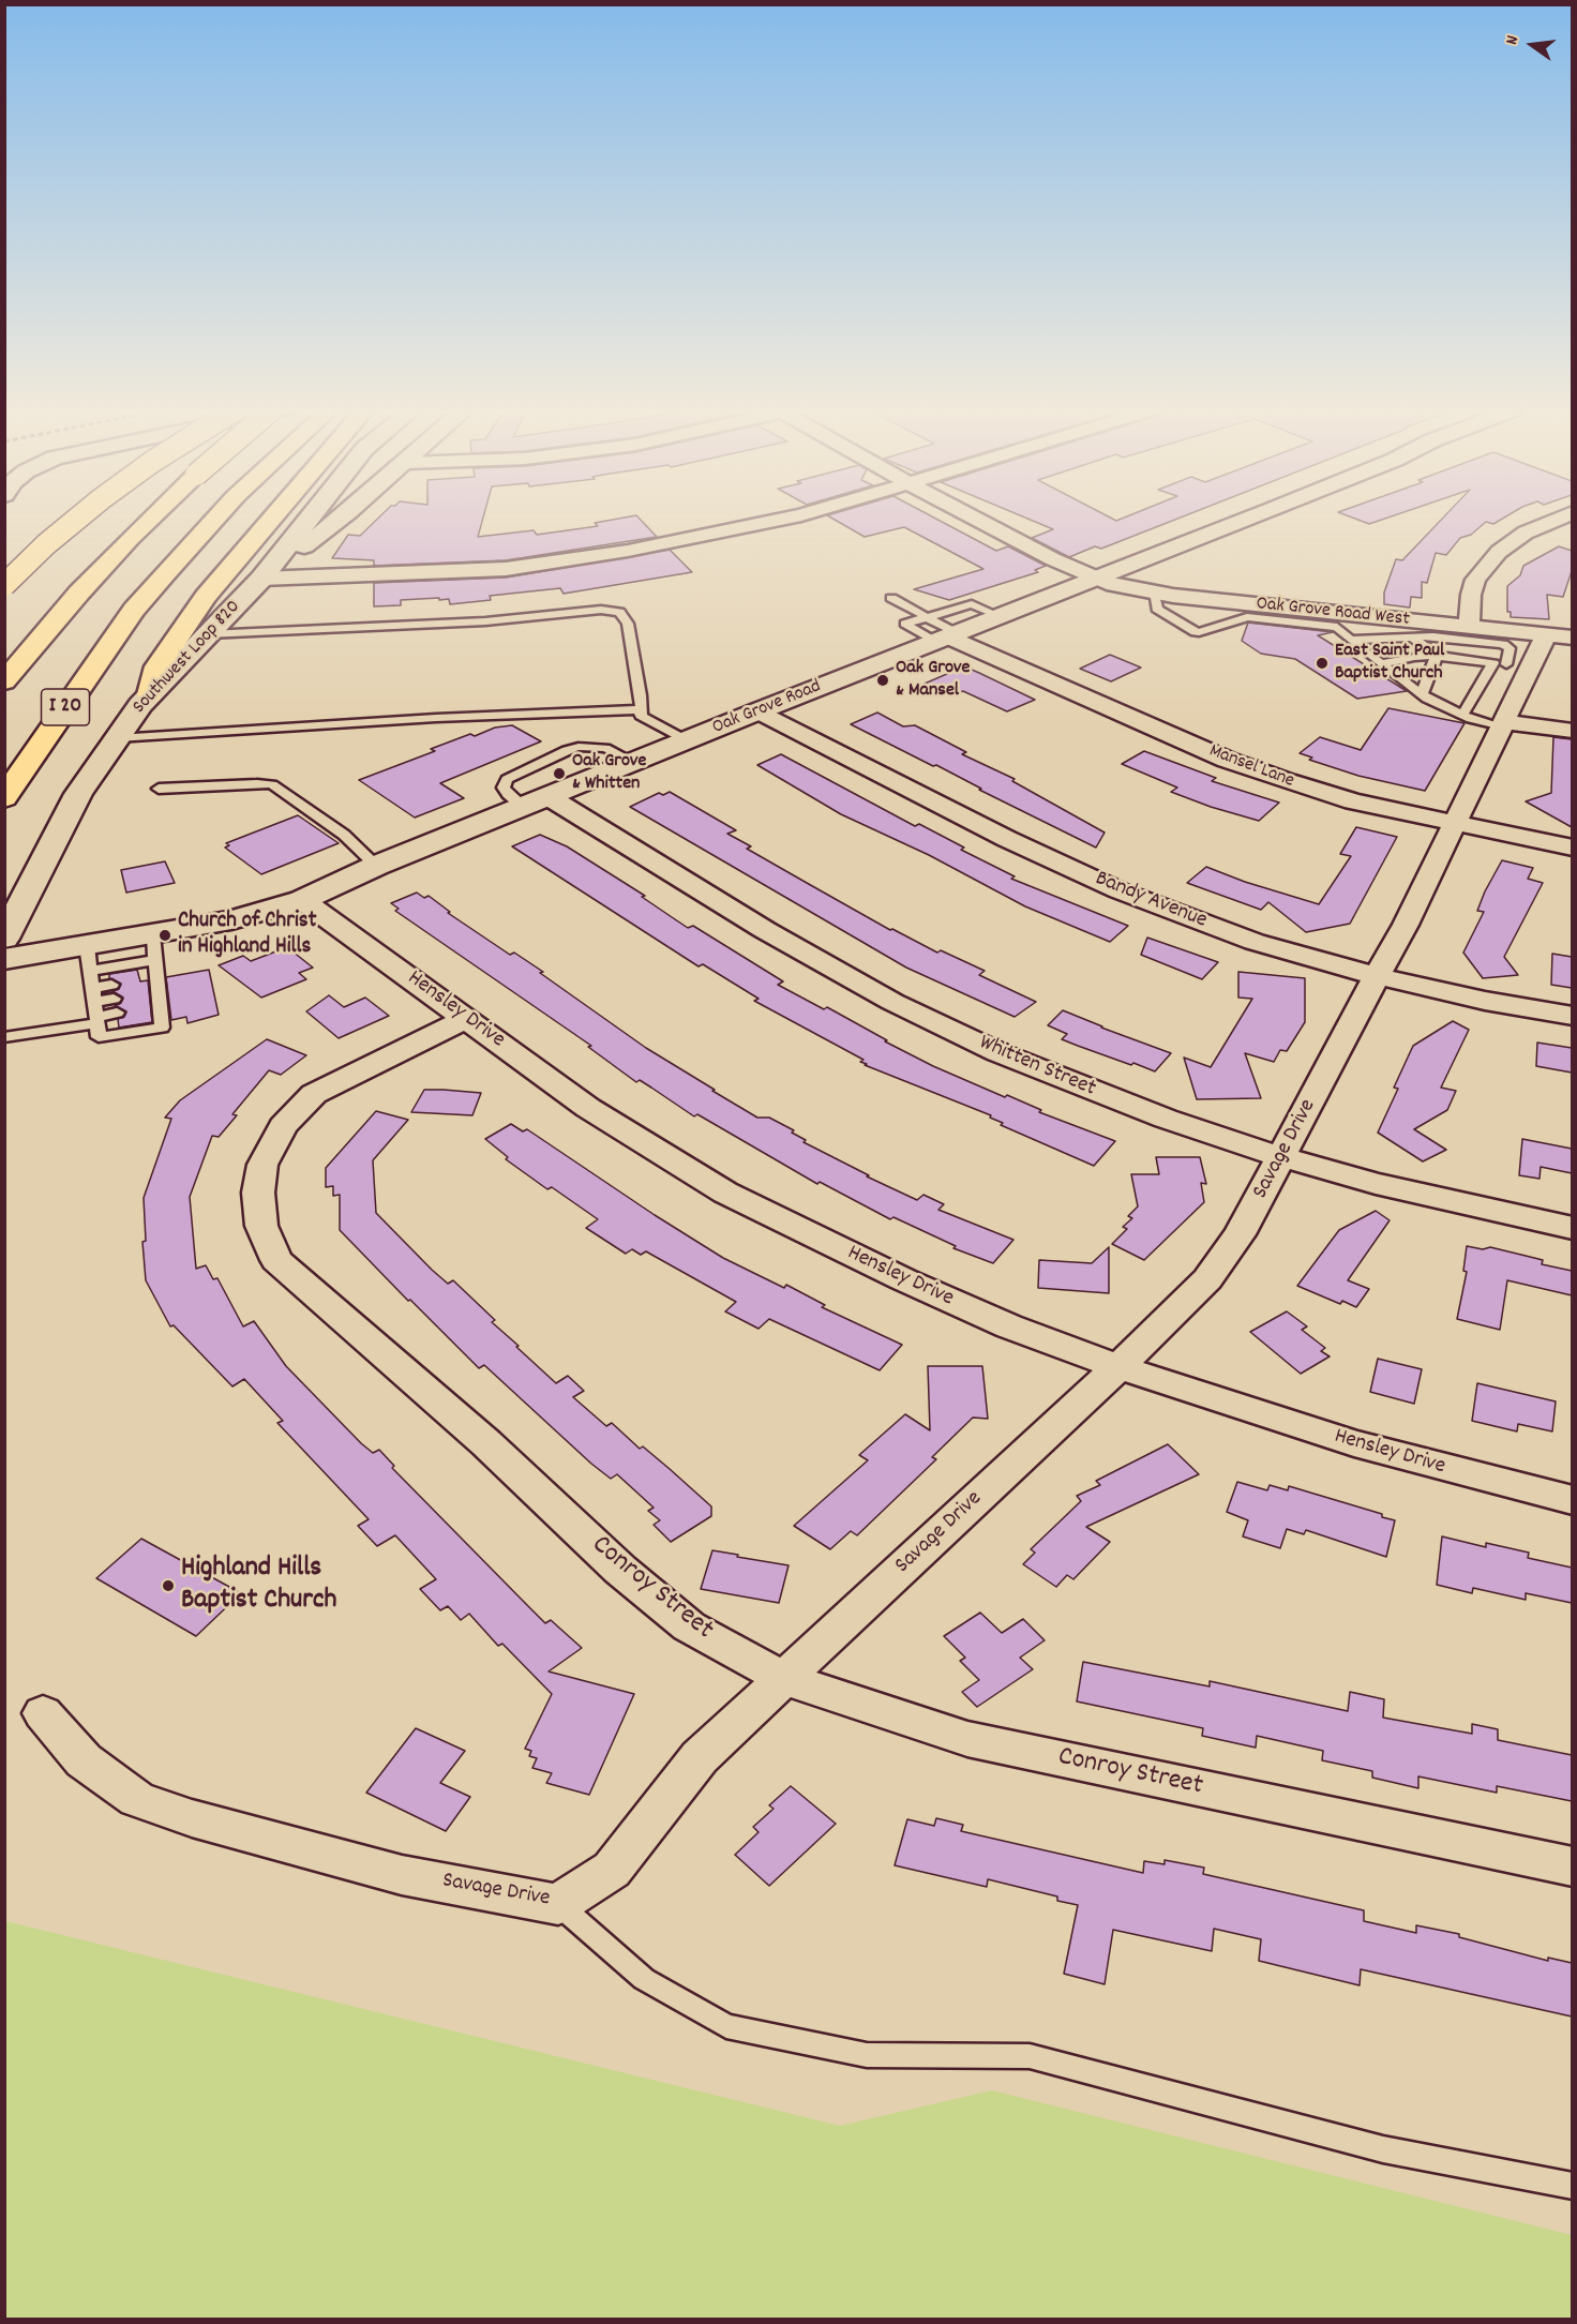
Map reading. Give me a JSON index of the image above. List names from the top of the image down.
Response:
{
  "streets": {
    "highway": ["I 20"],
    "main road": ["Southwest Loop 820", "Oak Grove Road"],
    "street": [
      "Oak Grove Road West",
      "Mansel Lane",
      "Bandy Avenue",
      "Hensley Drive",
      "Whitten Street",
      "Savage Drive",
      "Conroy Street"
    ]
  },
  "crossings": [
    ["Oak Grove Road West", "Oak Grove Road"],
    ["Oak Grove Road West", "Savage Drive"],
    ["Oak Grove Road", "Mansel Lane"],
    ["Oak Grove Road", "Bandy Avenue"],
    ["Oak Grove Road", "Hensley Drive"],
    ["Oak Grove Road", "Whitten Street"],
    ["Mansel Lane", "Savage Drive"],
    ["Bandy Avenue", "Savage Drive"],
    ["Hensley Drive", "Savage Drive"],
    ["Hensley Drive", "Conroy Street"],
    ["Whitten Street", "Savage Drive"],
    ["Savage Drive", "Conroy Street"]
  ],
  "places": [
    "East Saint Paul Baptist Church",
    "Oak Grove & Mansel",
    "Oak Grove & Whitten",
    "Church of Christ in Highland Hills",
    "Highland Hills Baptist Church"
  ],
  "north": "left"
}
